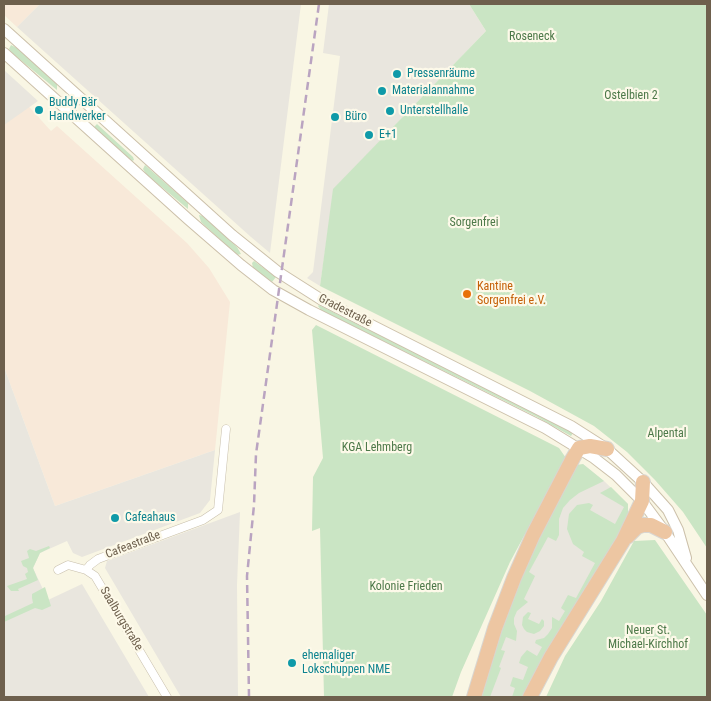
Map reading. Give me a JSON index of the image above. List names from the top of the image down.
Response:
{
  "streets": {
    "main road": ["Gradestraße"],
    "street": ["Cafeastraße", "Saalburgstraße"]
  },
  "crossings": [
    ["Cafeastraße", "Saalburgstraße"]
  ],
  "parks": [
    "Roseneck",
    "Ostelbien 2",
    "Sorgenfrei",
    "Alpental",
    "KGA Lehmberg",
    "Kolonie Frieden",
    "Neuer St. Michael-Kirchhof"
  ],
  "places": [
    "Pressenräume",
    "Materialannahme",
    "Buddy Bär Handwerker",
    "Unterstellhalle",
    "Büro",
    "E+1",
    "Kantine Sorgenfrei e.V.",
    "Cafeahaus",
    "ehemaliger Lokschuppen NME"
  ]
}
